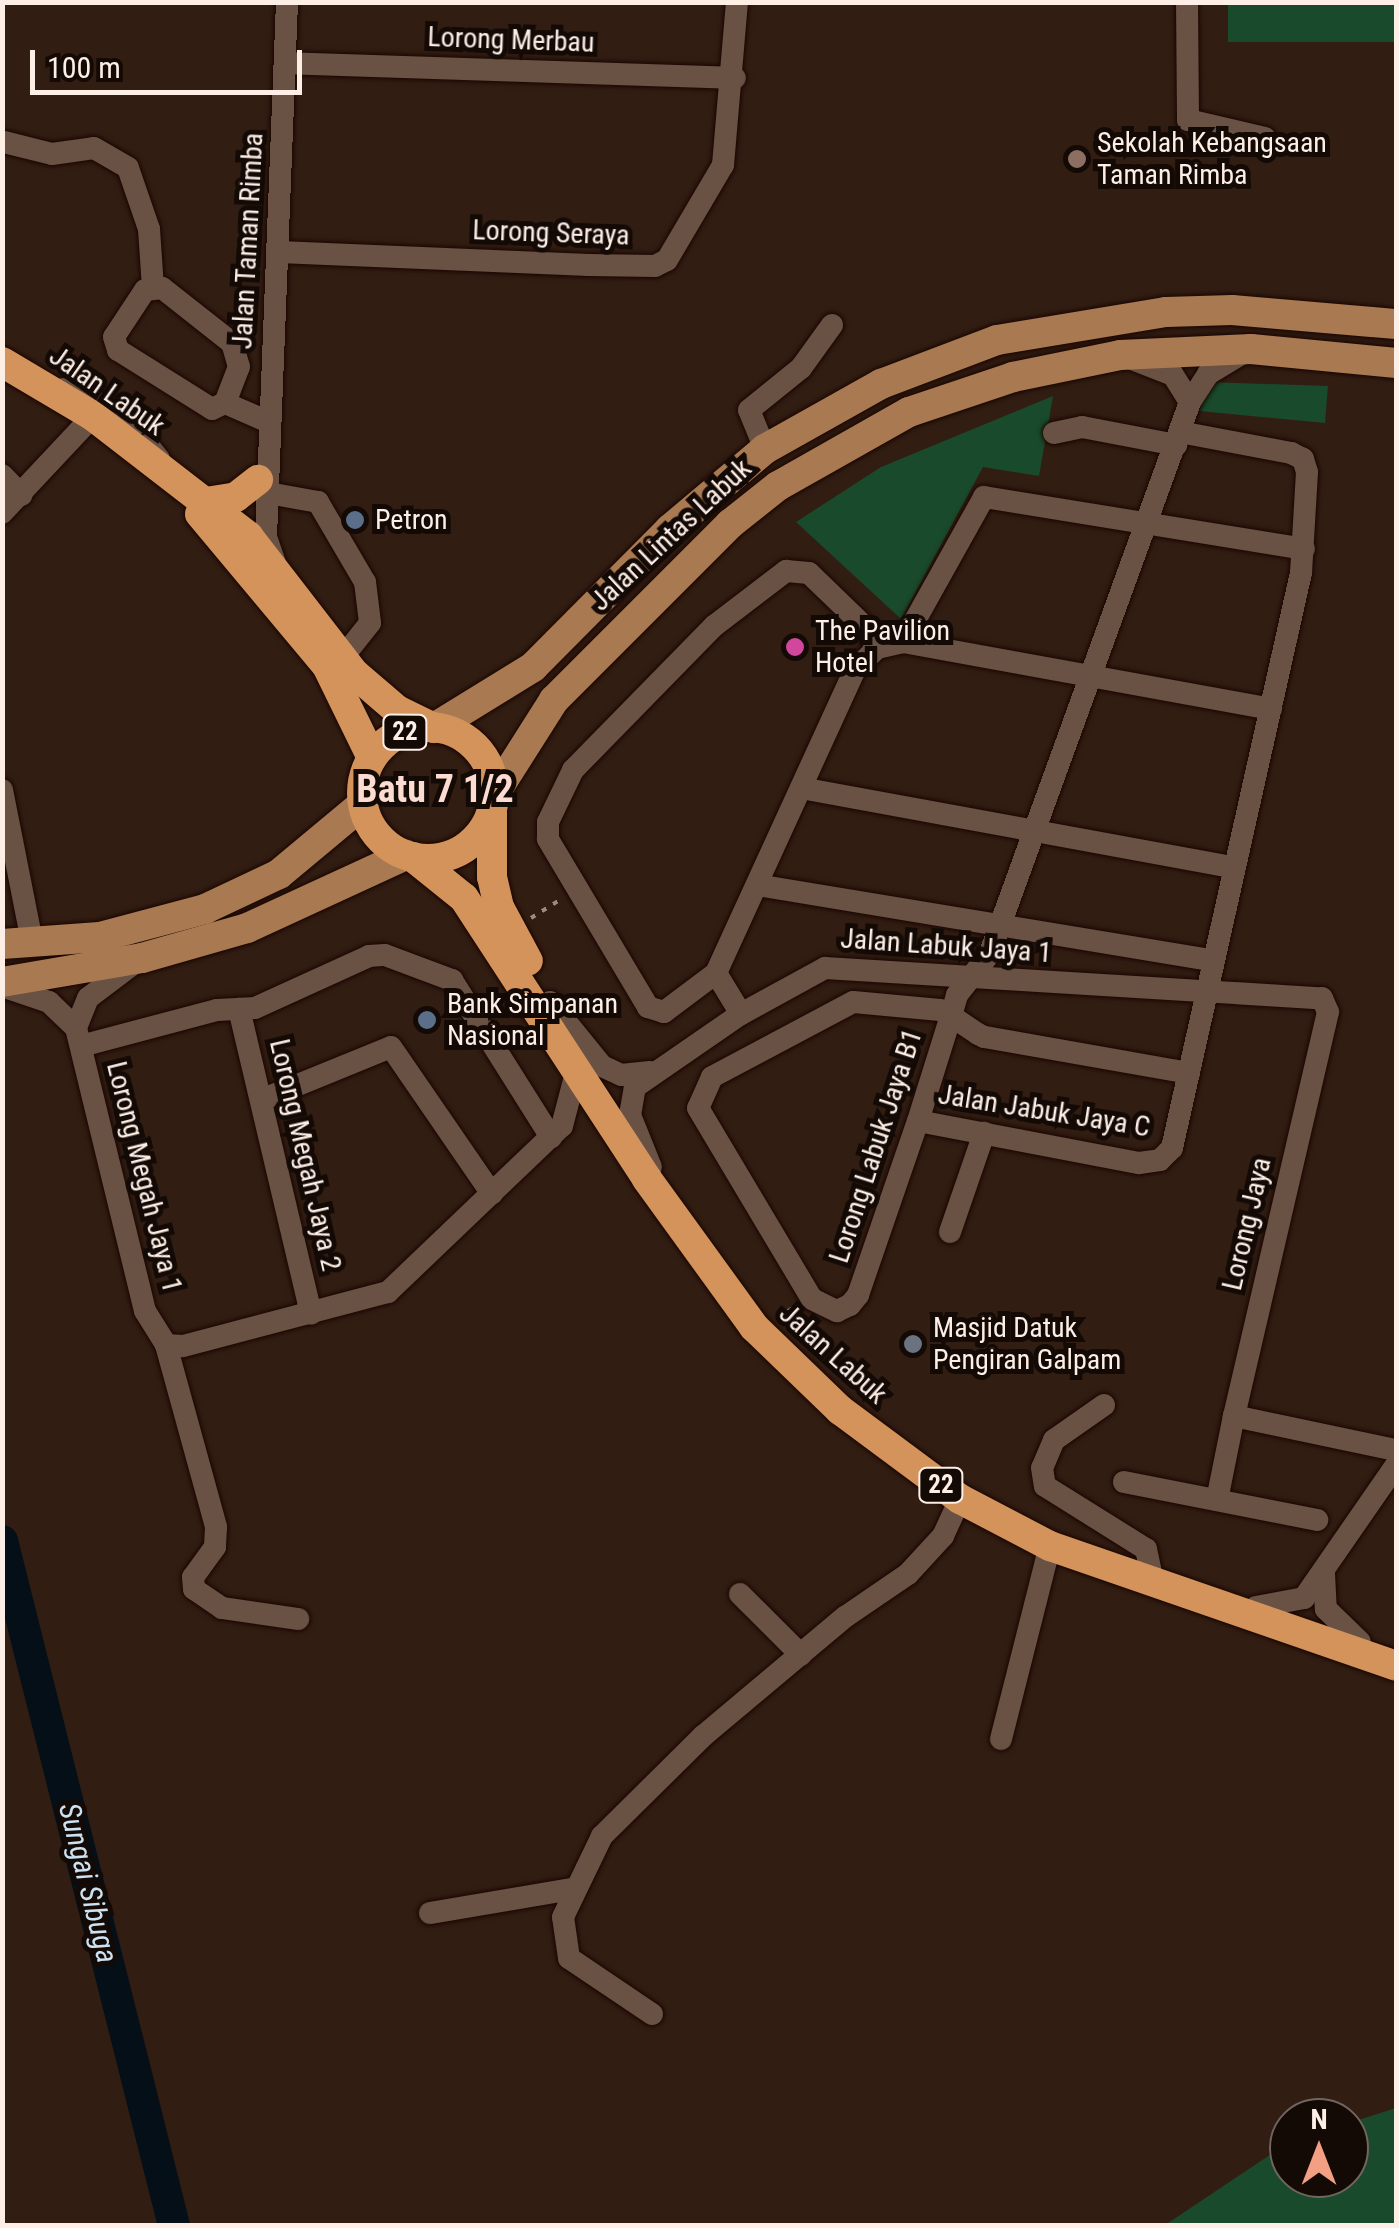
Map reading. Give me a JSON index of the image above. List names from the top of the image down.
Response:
{
  "streets": {
    "highway": ["Jalan Labuk", "22"],
    "main road": ["Jalan Lintas Labuk"],
    "street": [
      "Lorong Merbau",
      "Lorong Seraya",
      "Jalan Taman Rimba",
      "Jalan Labuk Jaya 1",
      "Jalan Jabuk Jaya C",
      "Lorong Labuk Jaya B1",
      "Lorong Megah Jaya 2",
      "Lorong Megah Jaya 1",
      "Lorong Jaya"
    ]
  },
  "crossings": [
    ["Lorong Merbau", "Lorong Seraya"],
    ["Lorong Merbau", "Jalan Taman Rimba"],
    ["Lorong Seraya", "Jalan Taman Rimba"],
    ["Jalan Labuk", "Jalan Lintas Labuk"],
    ["Jalan Labuk", "22"],
    ["Jalan Lintas Labuk", "22"],
    ["Jalan Labuk Jaya 1", "Lorong Labuk Jaya B1"],
    ["Jalan Labuk Jaya 1", "Lorong Jaya"],
    ["Jalan Jabuk Jaya C", "Lorong Labuk Jaya B1"]
  ],
  "districts": ["Batu 7 1/2"],
  "water": ["Sungai Sibuga"],
  "places": [
    "Sekolah Kebangsaan Taman Rimba",
    "Petron",
    "The Pavilion Hotel",
    "Bank Simpanan Nasional",
    "Masjid Datuk Pengiran Galpam"
  ],
  "scale_bar": "100 m",
  "north": "top"
}
